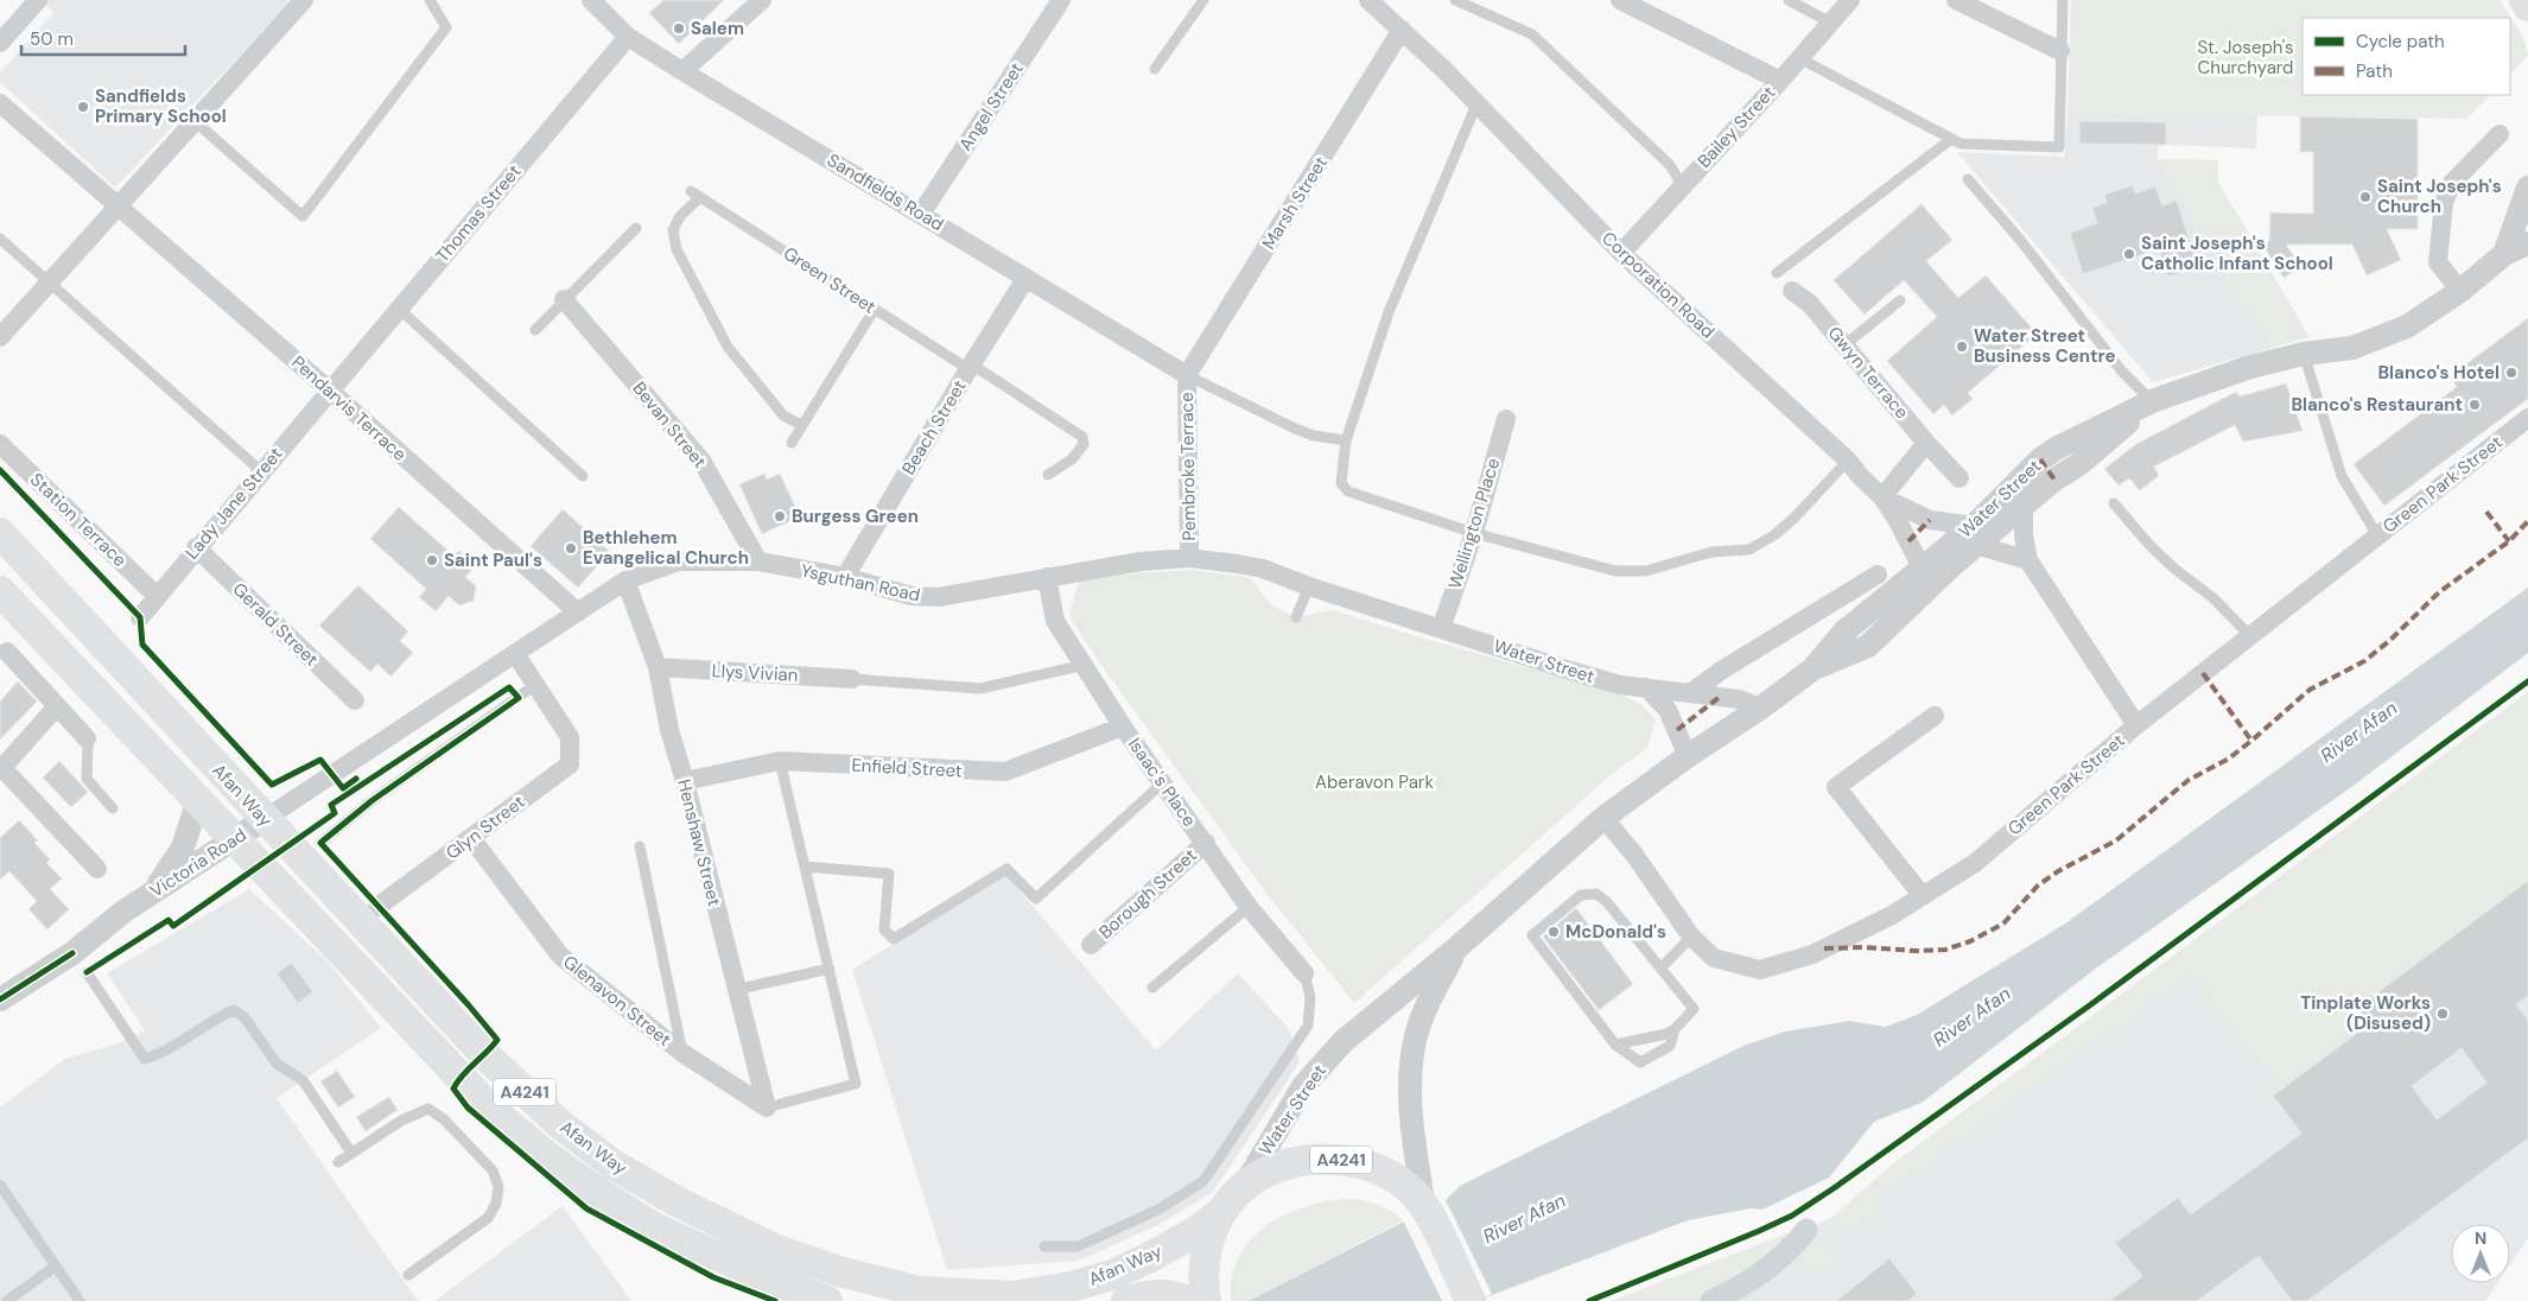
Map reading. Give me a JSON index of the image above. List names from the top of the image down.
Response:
{
  "streets": {
    "main road": ["Afan Way", "A4241"],
    "street": [
      "Angel Street",
      "Bailey Street",
      "Sandfields Road",
      "Marsh Street",
      "Thomas Street",
      "Corporation Road",
      "Gwyn Terrace",
      "Pendarvis Terrace",
      "Bevan Street",
      "Beach Street",
      "Pembroke Terrace",
      "Green Park Street",
      "Water Street",
      "Lady Jane Street",
      "Station Terrace",
      "Wellington Place",
      "Ysguthan Road",
      "Gerald Street",
      "Llys Vivian",
      "Enfield Street",
      "Isaac's Place",
      "Glyn Street",
      "Henshaw Street",
      "Victoria Road",
      "Borough Street",
      "Glenavon Street"
    ],
    "lane": ["Green Street"]
  },
  "crossings": [
    ["Angel Street", "Sandfields Road"],
    ["Bailey Street", "Corporation Road"],
    ["Sandfields Road", "Marsh Street"],
    ["Sandfields Road", "Thomas Street"],
    ["Sandfields Road", "Beach Street"],
    ["Sandfields Road", "Pembroke Terrace"],
    ["Marsh Street", "Corporation Road"],
    ["Marsh Street", "Pembroke Terrace"],
    ["Thomas Street", "Pendarvis Terrace"],
    ["Thomas Street", "Lady Jane Street"],
    ["Green Street", "Beach Street"],
    ["Corporation Road", "Water Street"],
    ["Pendarvis Terrace", "Lady Jane Street"],
    ["Pendarvis Terrace", "Ysguthan Road"],
    ["Pendarvis Terrace", "Victoria Road"],
    ["Bevan Street", "Ysguthan Road"],
    ["Beach Street", "Ysguthan Road"],
    ["Pembroke Terrace", "Water Street"],
    ["Pembroke Terrace", "Ysguthan Road"],
    ["Green Park Street", "Water Street"],
    ["Water Street", "Wellington Place"],
    ["Water Street", "Ysguthan Road"],
    ["Water Street", "A4241"],
    ["Lady Jane Street", "Station Terrace"],
    ["Lady Jane Street", "Gerald Street"],
    ["Ysguthan Road", "Isaac's Place"],
    ["Ysguthan Road", "Henshaw Street"],
    ["Ysguthan Road", "Victoria Road"],
    ["Llys Vivian", "Henshaw Street"],
    ["Enfield Street", "Isaac's Place"],
    ["Enfield Street", "Henshaw Street"],
    ["Isaac's Place", "Borough Street"],
    ["Afan Way", "Victoria Road"],
    ["Afan Way", "A4241"],
    ["Glyn Street", "Glenavon Street"],
    ["Henshaw Street", "Glenavon Street"]
  ],
  "water": ["River Afan"],
  "parks": ["St. Joseph's Churchyard", "Aberavon Park"],
  "places": [
    "Salem",
    "Sandfields Primary School",
    "Saint Joseph's Church",
    "Saint Joseph's Catholic Infant School",
    "Water Street Business Centre",
    "Blanco's Hotel",
    "Blanco's Restaurant",
    "Burgess Green",
    "Bethlehem Evangelical Church",
    "Saint Paul's",
    "McDonald's",
    "Tinplate Works (Disused)"
  ],
  "legend": ["Cycle path", "Path"],
  "scale_bar": "50 m",
  "north": "top"
}
